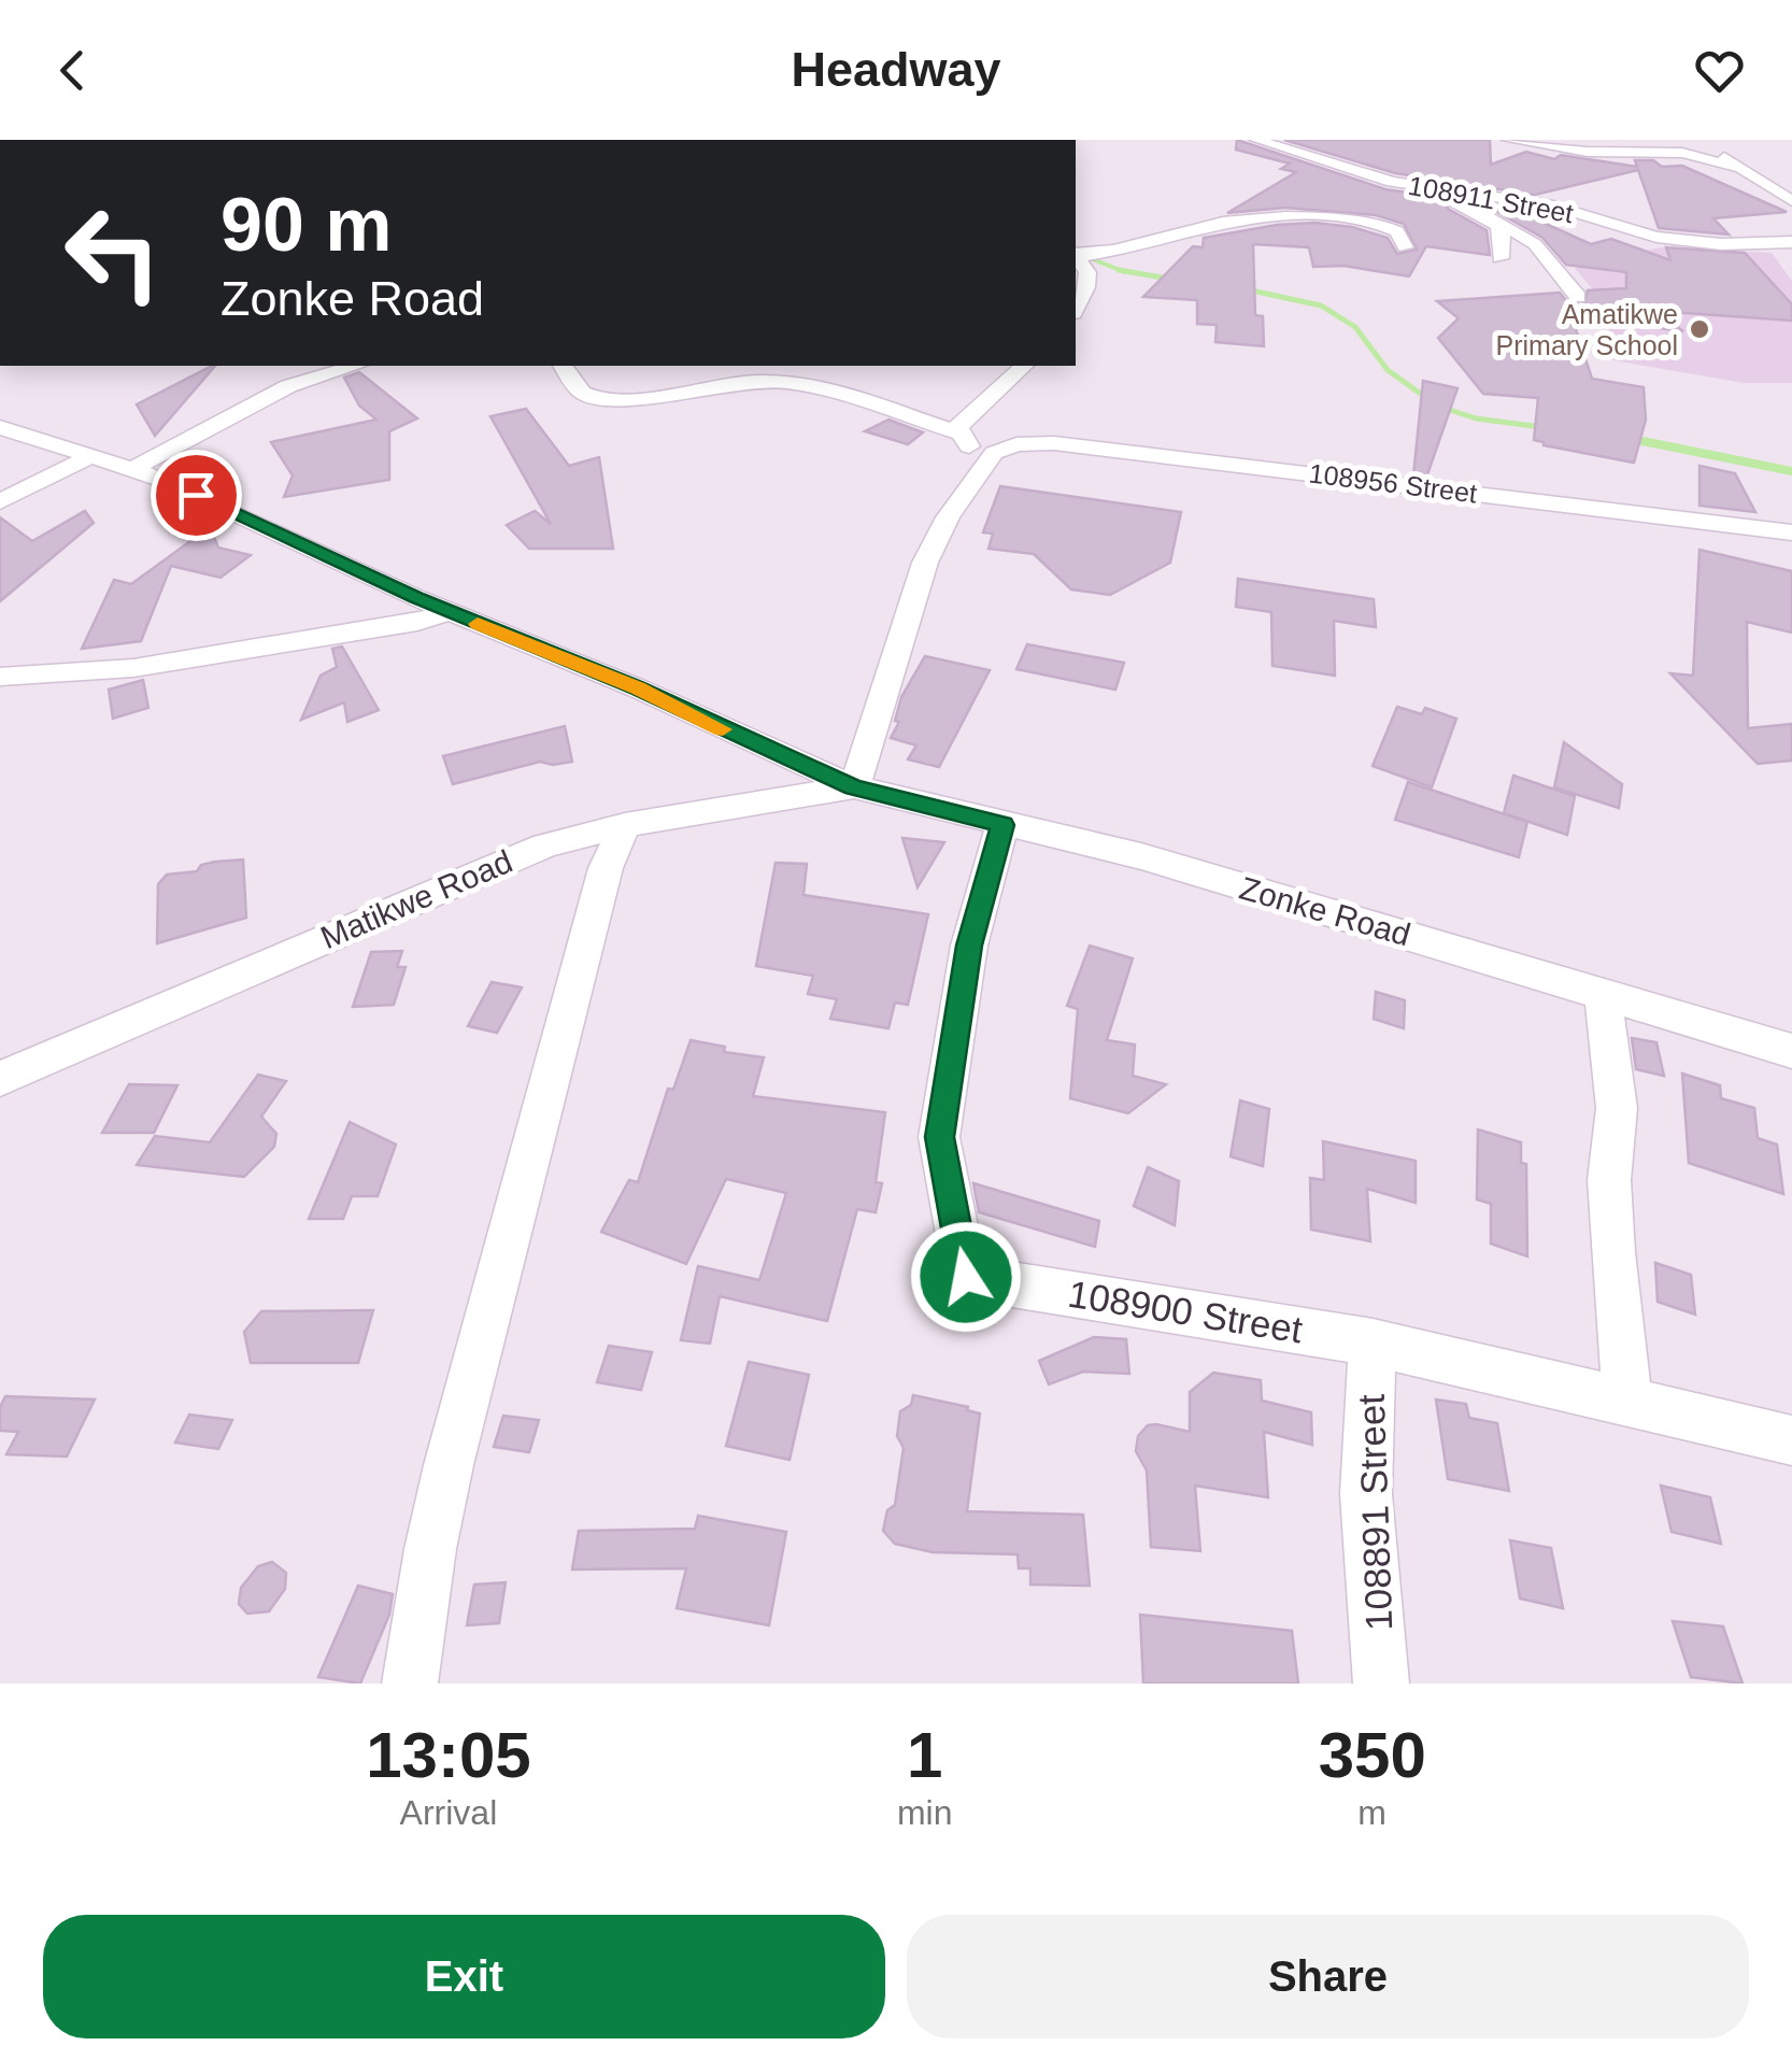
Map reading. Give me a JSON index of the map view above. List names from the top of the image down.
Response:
{
  "streets": {
    "street": [
      "108911 Street",
      "108956 Street",
      "Matikwe Road",
      "Zonke Road",
      "108900 Street",
      "108891 Street"
    ]
  },
  "crossings": [
    ["Matikwe Road", "Zonke Road"],
    ["Zonke Road", "108900 Street"],
    ["108900 Street", "108891 Street"]
  ],
  "places": ["Amatikwe Primary School"],
  "page": {
    "header": "Headway",
    "turn": ["90 m", "Zonke Road"],
    "eta": [
      "13:05",
      "Arrival",
      "1",
      "min",
      "350",
      "m"
    ],
    "buttons": ["Exit", "Share"]
  }
}
